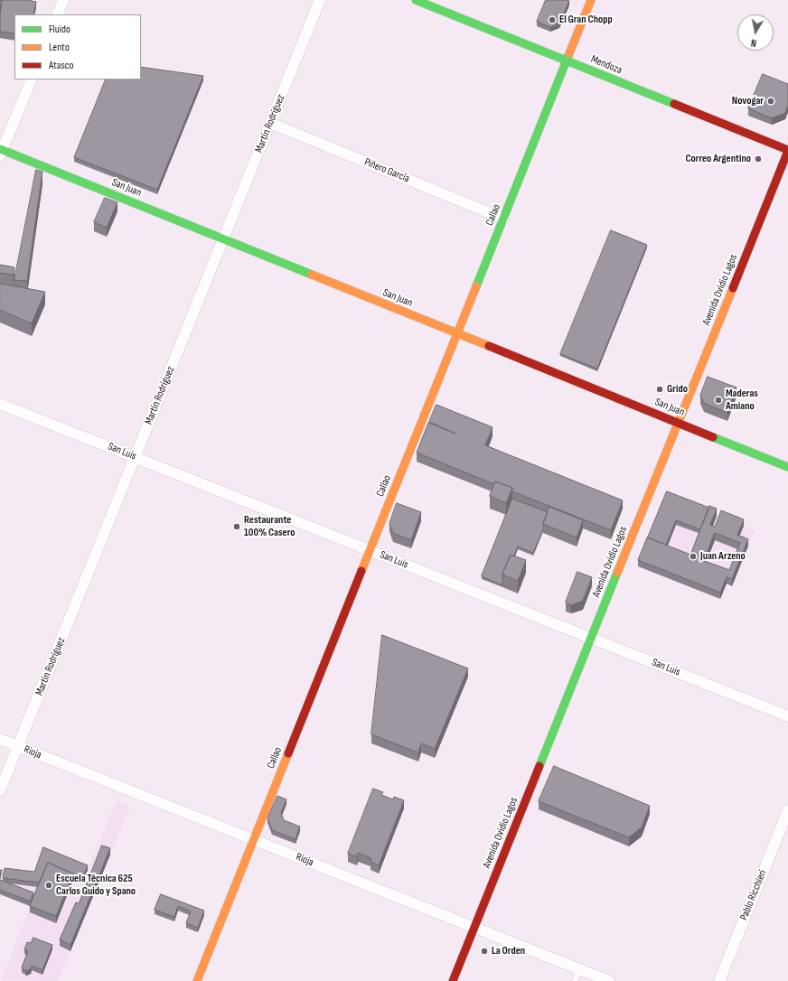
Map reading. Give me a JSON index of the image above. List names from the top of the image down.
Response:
{
  "streets": {
    "main road": [
      "Mendoza",
      "San Juan",
      "Callao",
      "Avenida Ovidio Lagos"
    ],
    "street": [
      "Martín Rodríguez",
      "Piñero García",
      "San Luis",
      "Rioja",
      "Pablo Ricchieri"
    ]
  },
  "crossings": [
    ["Mendoza", "Callao"],
    ["Mendoza", "Avenida Ovidio Lagos"],
    ["Martín Rodríguez", "Piñero García"],
    ["Martín Rodríguez", "San Juan"],
    ["Martín Rodríguez", "San Luis"],
    ["Martín Rodríguez", "Rioja"],
    ["Piñero García", "Callao"],
    ["San Juan", "Callao"],
    ["San Juan", "Avenida Ovidio Lagos"],
    ["Callao", "San Luis"],
    ["Callao", "Rioja"],
    ["Avenida Ovidio Lagos", "San Luis"],
    ["Avenida Ovidio Lagos", "Rioja"]
  ],
  "places": [
    "El Gran Chopp",
    "Novogar",
    "Correo Argentino",
    "Grido",
    "Maderas Amiano",
    "Restaurante 100% Casero",
    "Juan Arzeno",
    "Escuela Técnica 625 Carlos Guido y Spano",
    "La Orden"
  ],
  "legend": ["Fluido", "Lento", "Atasco"],
  "north": "bottom"
}
